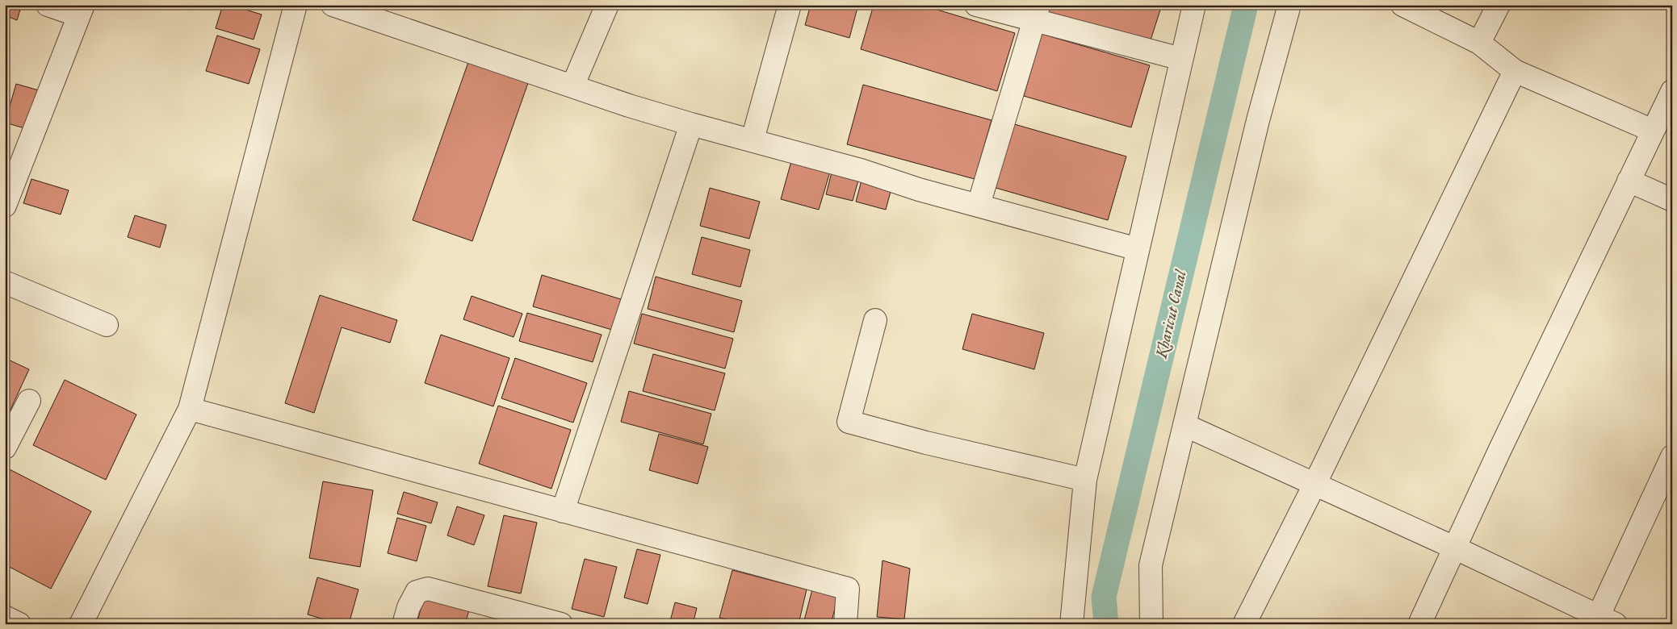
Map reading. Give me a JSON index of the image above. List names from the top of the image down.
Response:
{
  "water": ["Kharicut Canal"]
}
